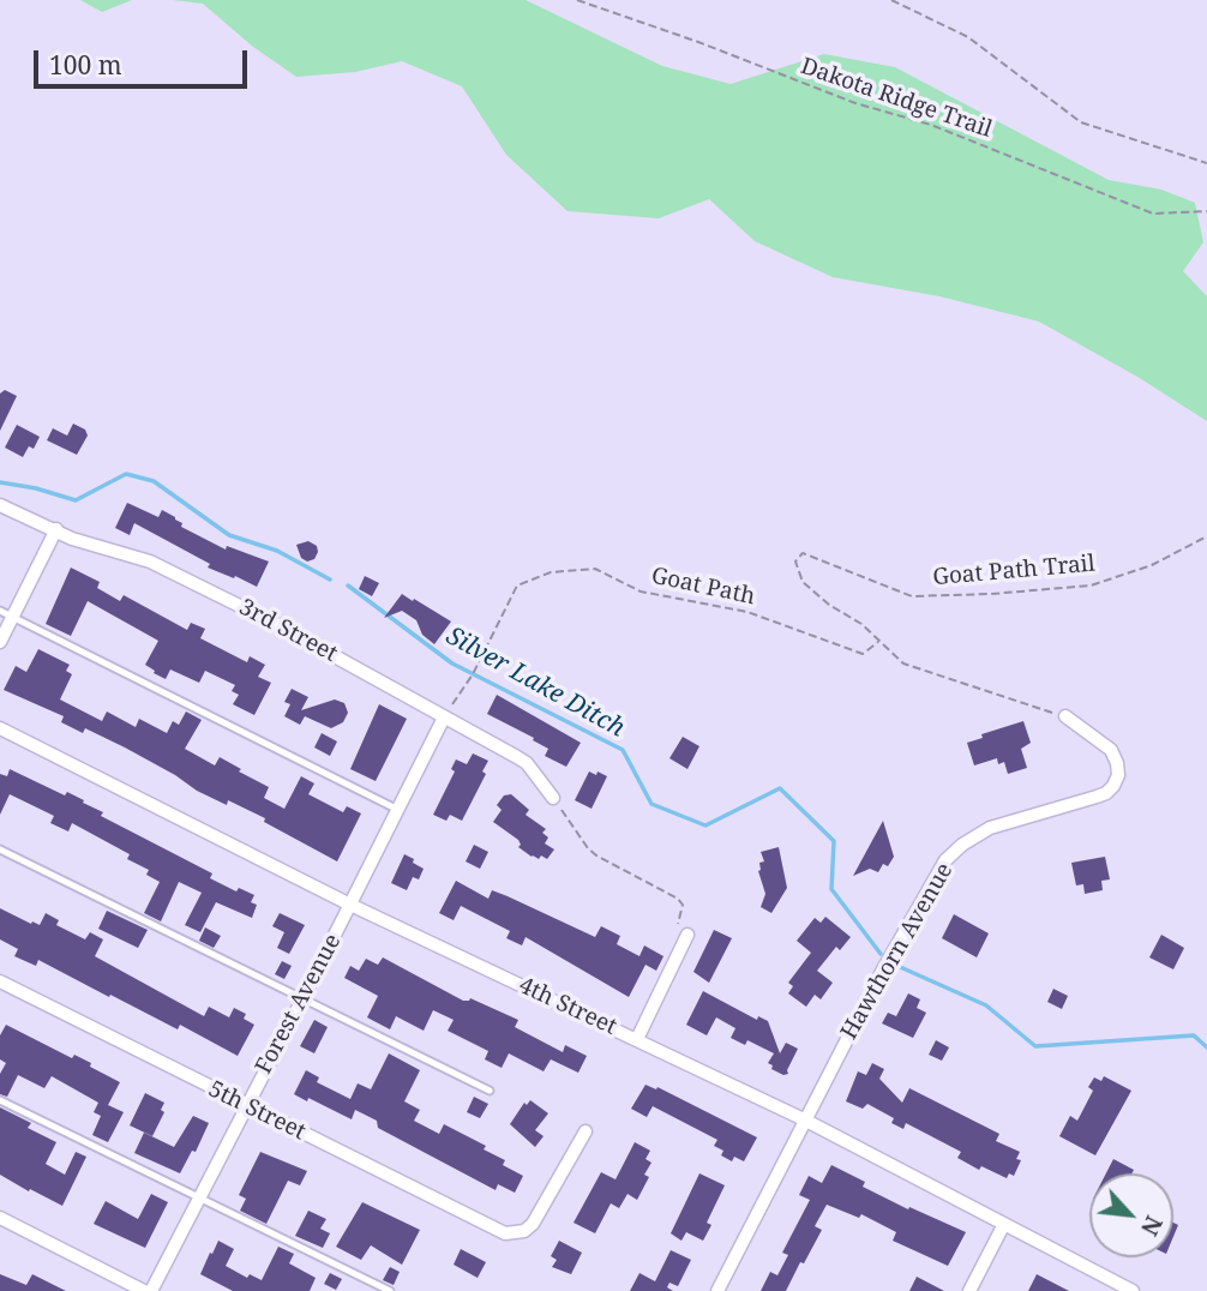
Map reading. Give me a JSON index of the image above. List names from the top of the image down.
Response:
{
  "streets": {
    "street": [
      "3rd Street",
      "Hawthorn Avenue",
      "Forest Avenue",
      "4th Street",
      "5th Street"
    ],
    "path": ["Dakota Ridge Trail", "Goat Path Trail", "Goat Path"]
  },
  "crossings": [
    ["Goat Path Trail", "Goat Path"],
    ["Goat Path Trail", "Hawthorn Avenue"],
    ["Goat Path", "3rd Street"],
    ["Goat Path", "Forest Avenue"],
    ["3rd Street", "Forest Avenue"],
    ["Hawthorn Avenue", "4th Street"],
    ["Forest Avenue", "4th Street"],
    ["Forest Avenue", "5th Street"]
  ],
  "water": ["Silver Lake Ditch"],
  "scale_bar": "100 m",
  "north": "bottom right"
}
